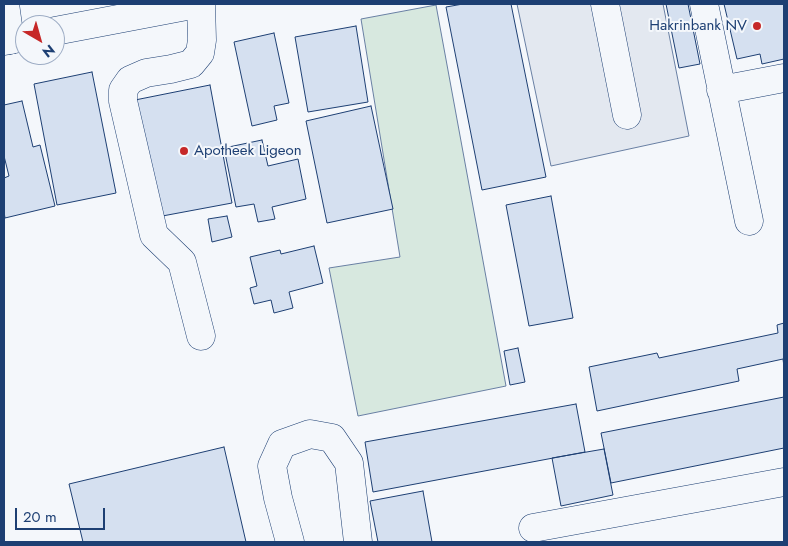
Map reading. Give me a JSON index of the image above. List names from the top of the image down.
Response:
{
  "places": ["Hakrinbank NV", "Apotheek Ligeon"],
  "scale_bar": "20 m",
  "north": "bottom right"
}
